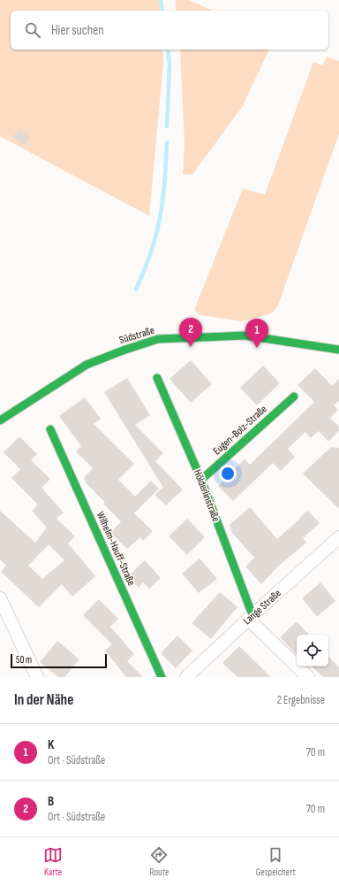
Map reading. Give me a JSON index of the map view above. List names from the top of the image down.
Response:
{
  "streets": {
    "street": [
      "Südstraße",
      "Eugen-Bolz-Straße",
      "Hölderlinstraße",
      "Wilhelm-Hauff-Straße",
      "Lange Straße"
    ]
  },
  "crossings": [
    ["Eugen-Bolz-Straße", "Hölderlinstraße"],
    ["Hölderlinstraße", "Lange Straße"]
  ],
  "scale_bar": "50 m",
  "page": {
    "search": "Hier suchen",
    "pins": ["2", "1"],
    "scale": "50 m",
    "heading": ["In der Nähe", "2 Ergebnisse"],
    "list": [
      {
        "mark": "1",
        "name": "K",
        "note": "Ort · Südstraße",
        "value": "70 m"
      },
      {
        "mark": "2",
        "name": "B",
        "note": "Ort · Südstraße",
        "value": "70 m"
      }
    ],
    "nav": ["Karte", "Route", "Gespeichert"]
  }
}
